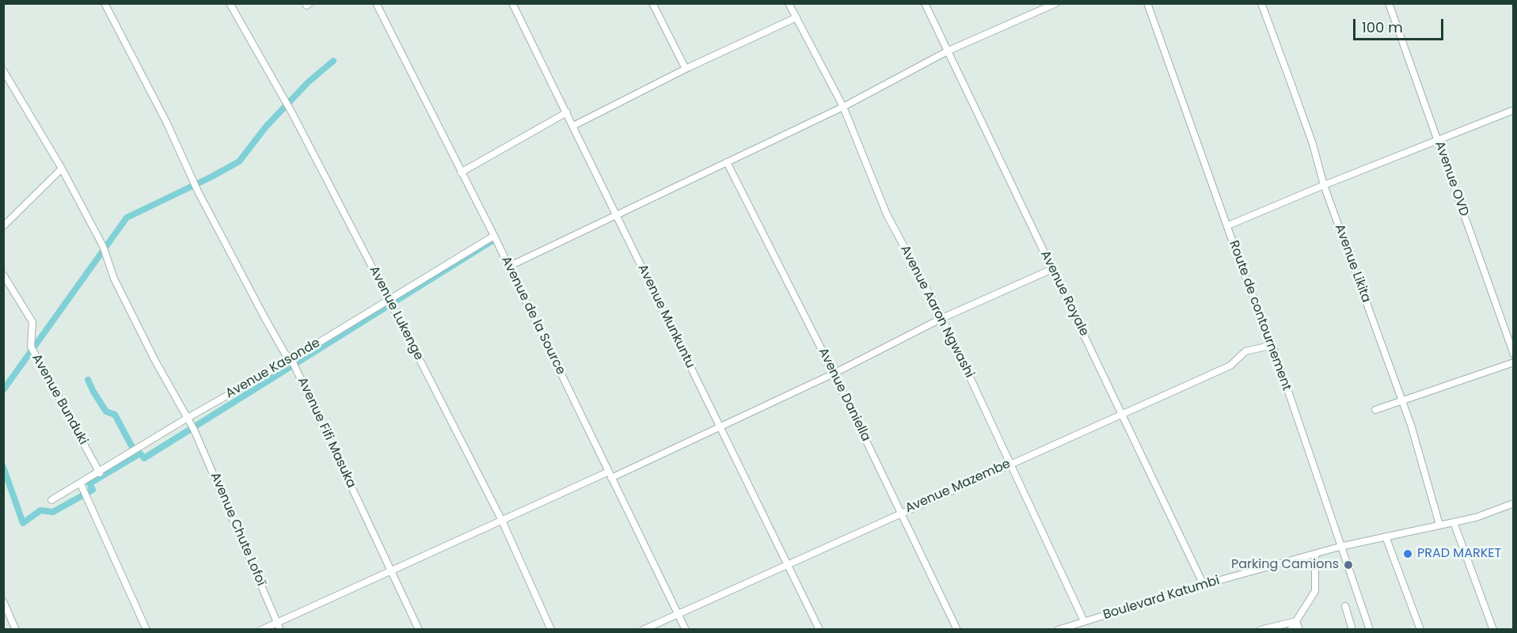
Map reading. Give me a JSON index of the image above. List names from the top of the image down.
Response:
{
  "streets": {
    "street": [
      "Avenue OVD",
      "Avenue Likita",
      "Avenue Royale",
      "Avenue Aaron Ngwashi",
      "Avenue Lukenge",
      "Avenue de la Source",
      "Route de contournement",
      "Avenue Munkuntu",
      "Avenue Kasonde",
      "Avenue Daniella",
      "Avenue Bunduki",
      "Avenue Fifi Masuka",
      "Avenue Mazembe",
      "Avenue Chute Lofoï",
      "Boulevard Katumbi"
    ]
  },
  "crossings": [
    ["Avenue Likita", "Boulevard Katumbi"],
    ["Avenue Royale", "Avenue Mazembe"],
    ["Avenue Royale", "Boulevard Katumbi"],
    ["Avenue Aaron Ngwashi", "Avenue Mazembe"],
    ["Avenue Aaron Ngwashi", "Boulevard Katumbi"],
    ["Avenue Lukenge", "Avenue Kasonde"],
    ["Avenue de la Source", "Avenue Kasonde"],
    ["Avenue de la Source", "Avenue Mazembe"],
    ["Route de contournement", "Avenue Mazembe"],
    ["Route de contournement", "Boulevard Katumbi"],
    ["Avenue Munkuntu", "Avenue Mazembe"],
    ["Avenue Kasonde", "Avenue Bunduki"],
    ["Avenue Kasonde", "Avenue Fifi Masuka"],
    ["Avenue Kasonde", "Avenue Chute Lofoï"],
    ["Avenue Daniella", "Avenue Mazembe"]
  ],
  "places": ["PRAD MARKET", "Parking Camions"],
  "scale_bar": "100 m"
}
